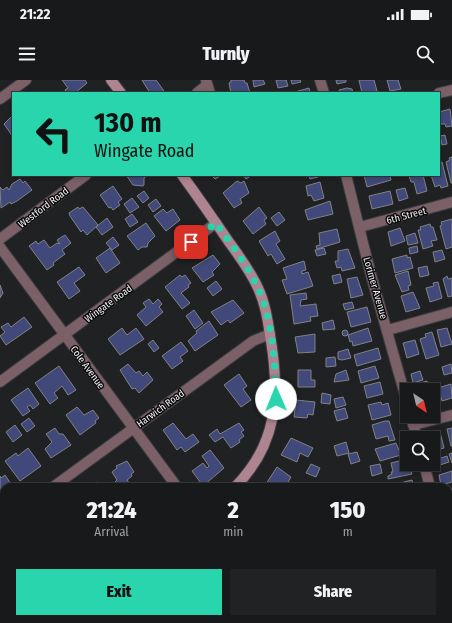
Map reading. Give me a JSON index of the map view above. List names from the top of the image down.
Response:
{
  "streets": {
    "street": [
      "Westford Road",
      "6th Street",
      "Lorimer Avenue",
      "Wingate Road",
      "Cole Avenue",
      "Harwich Road"
    ]
  },
  "crossings": [
    ["6th Street", "Lorimer Avenue"],
    ["Wingate Road", "Cole Avenue"],
    ["Cole Avenue", "Harwich Road"]
  ],
  "north": "bottom right",
  "page": {
    "status": "21:22",
    "header": "Turnly",
    "turn": ["130 m", "Wingate Road"],
    "eta": [
      "21:24",
      "Arrival",
      "2",
      "min",
      "150",
      "m"
    ],
    "buttons": ["Exit", "Share"]
  }
}
